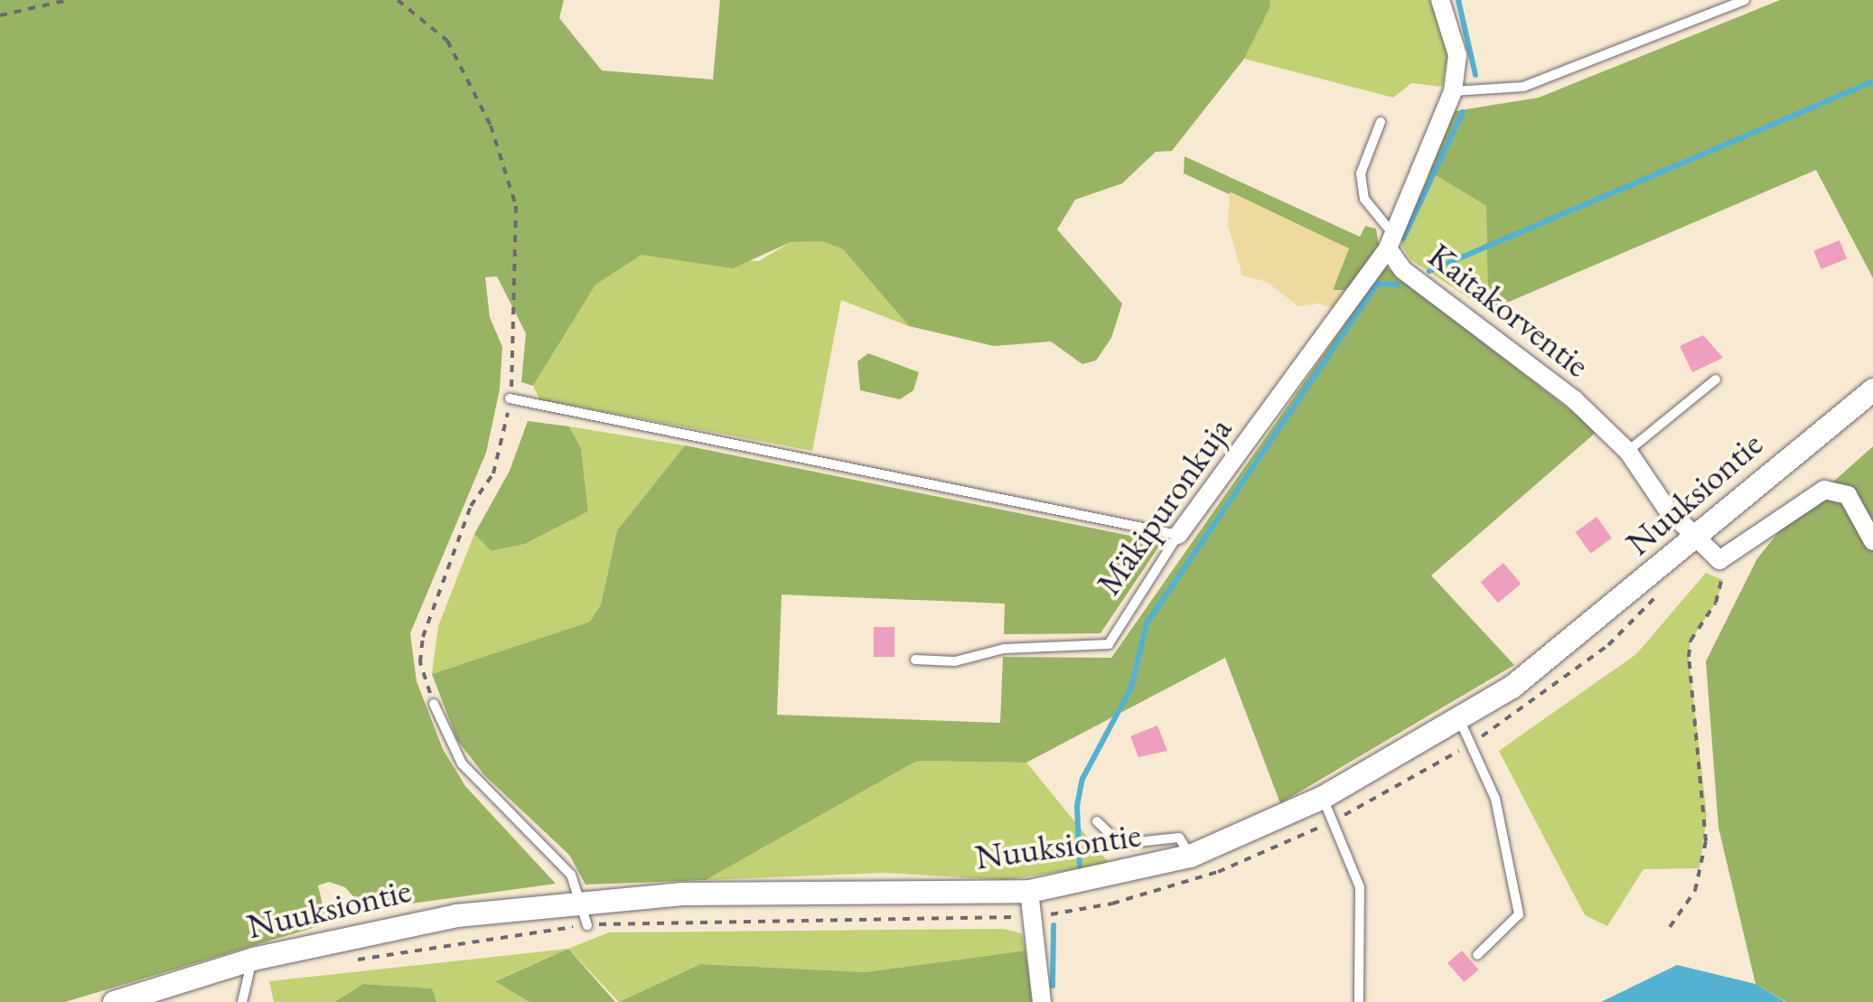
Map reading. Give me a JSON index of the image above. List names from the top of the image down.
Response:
{
  "streets": {
    "street": ["Kaitakorventie", "Nuuksiontie", "Mäkipuronkuja"]
  },
  "crossings": [
    ["Kaitakorventie", "Nuuksiontie"],
    ["Kaitakorventie", "Mäkipuronkuja"]
  ]
}
